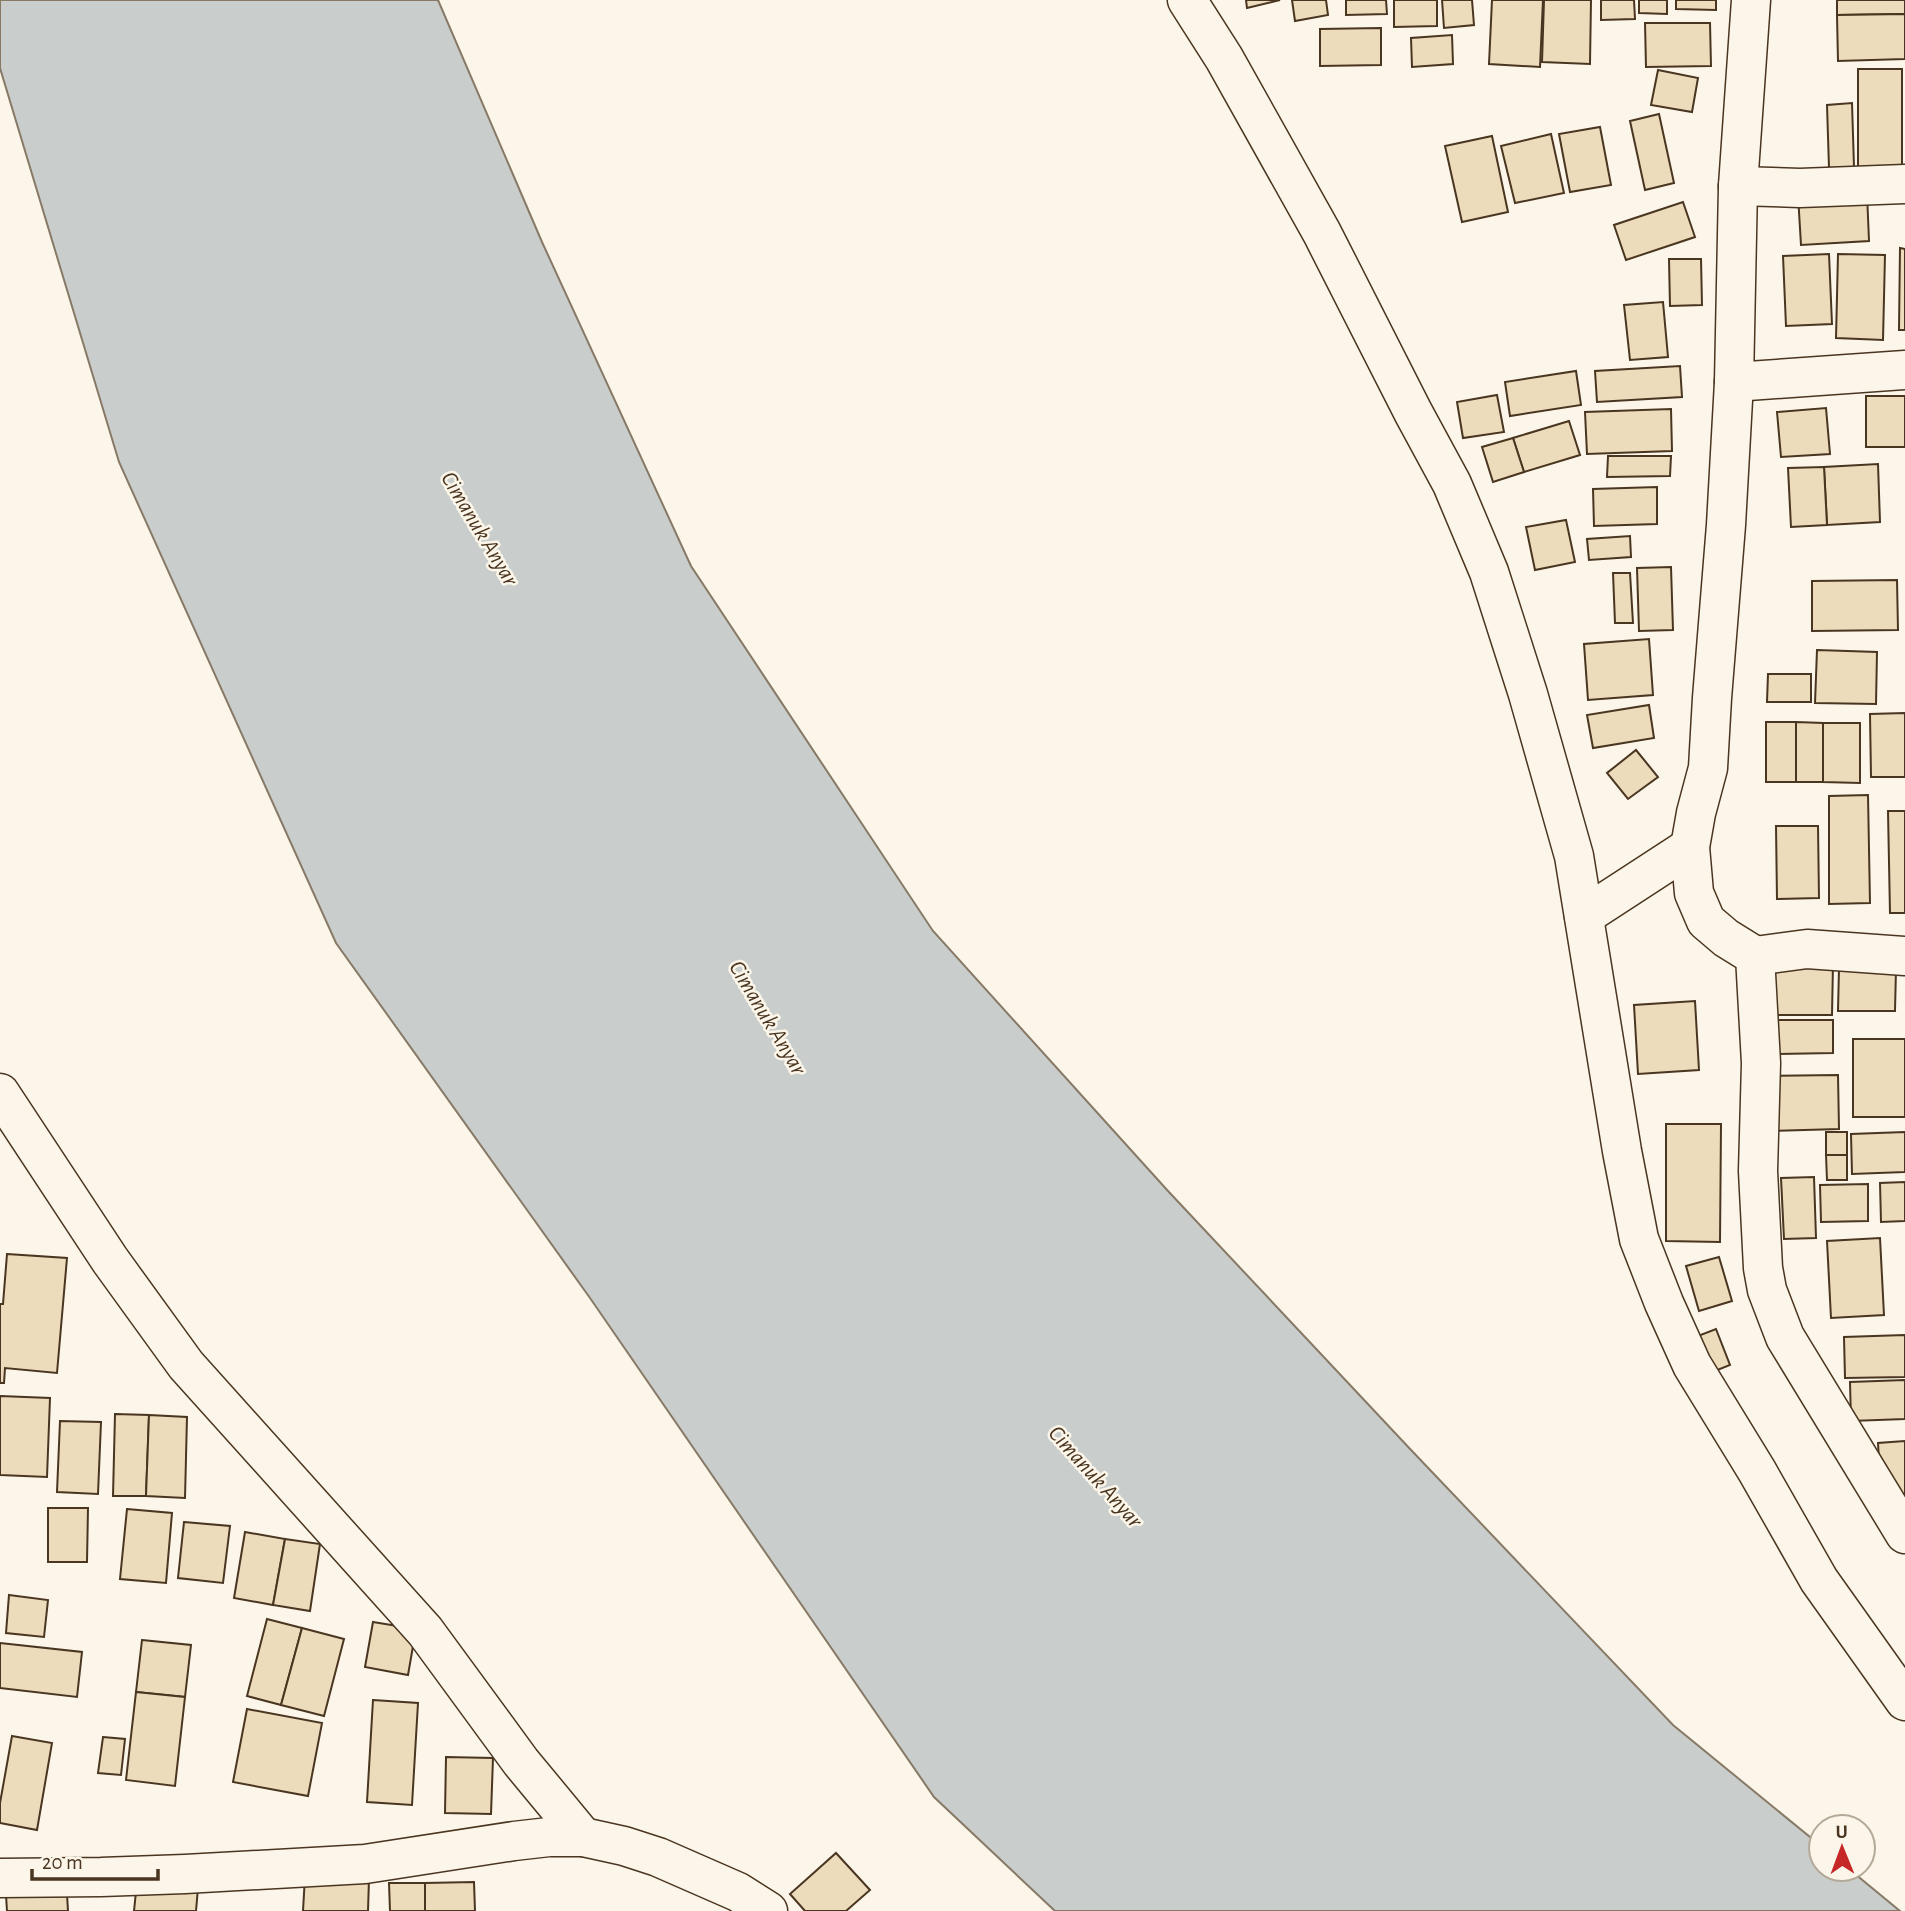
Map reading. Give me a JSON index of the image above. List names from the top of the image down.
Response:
{
  "water": ["Cimanuk Anyar"],
  "scale_bar": "20 m",
  "north": "top"
}
